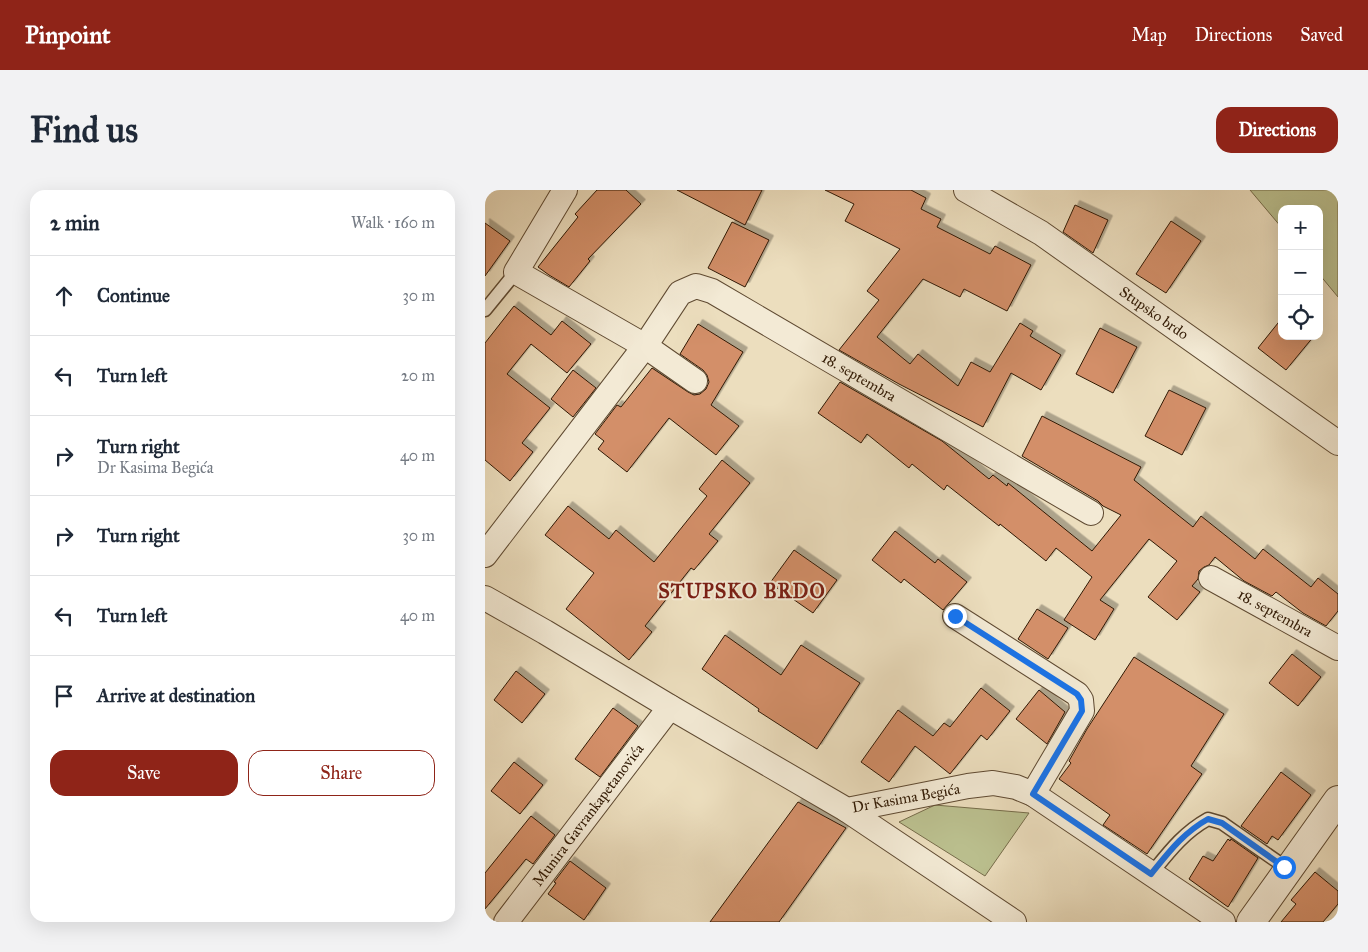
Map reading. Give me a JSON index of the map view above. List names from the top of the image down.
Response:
{
  "streets": {
    "street": [
      "Stupsko brdo",
      "18. septembra",
      "Dr Kasima Begića",
      "Munira Gavrankapetanovića"
    ]
  },
  "crossings": [
    ["Dr Kasima Begića", "Munira Gavrankapetanovića"]
  ],
  "districts": ["STUPSKO BRDO"],
  "page": {
    "header": "Pinpoint",
    "nav": ["Map", "Directions", "Saved"],
    "buttons": [
      "Directions",
      ["Save", "Share"]
    ],
    "title": "Find us",
    "heading": ["2 min", "Walk · 160 m"],
    "map_buttons": ["+", "−"],
    "list": [
      ["Continue", "30 m"],
      ["Turn left", "20 m"],
      ["Turn right", "Dr Kasima Begića", "40 m"],
      ["Turn right", "30 m"],
      ["Turn left", "40 m"],
      "Arrive at destination"
    ]
  }
}
